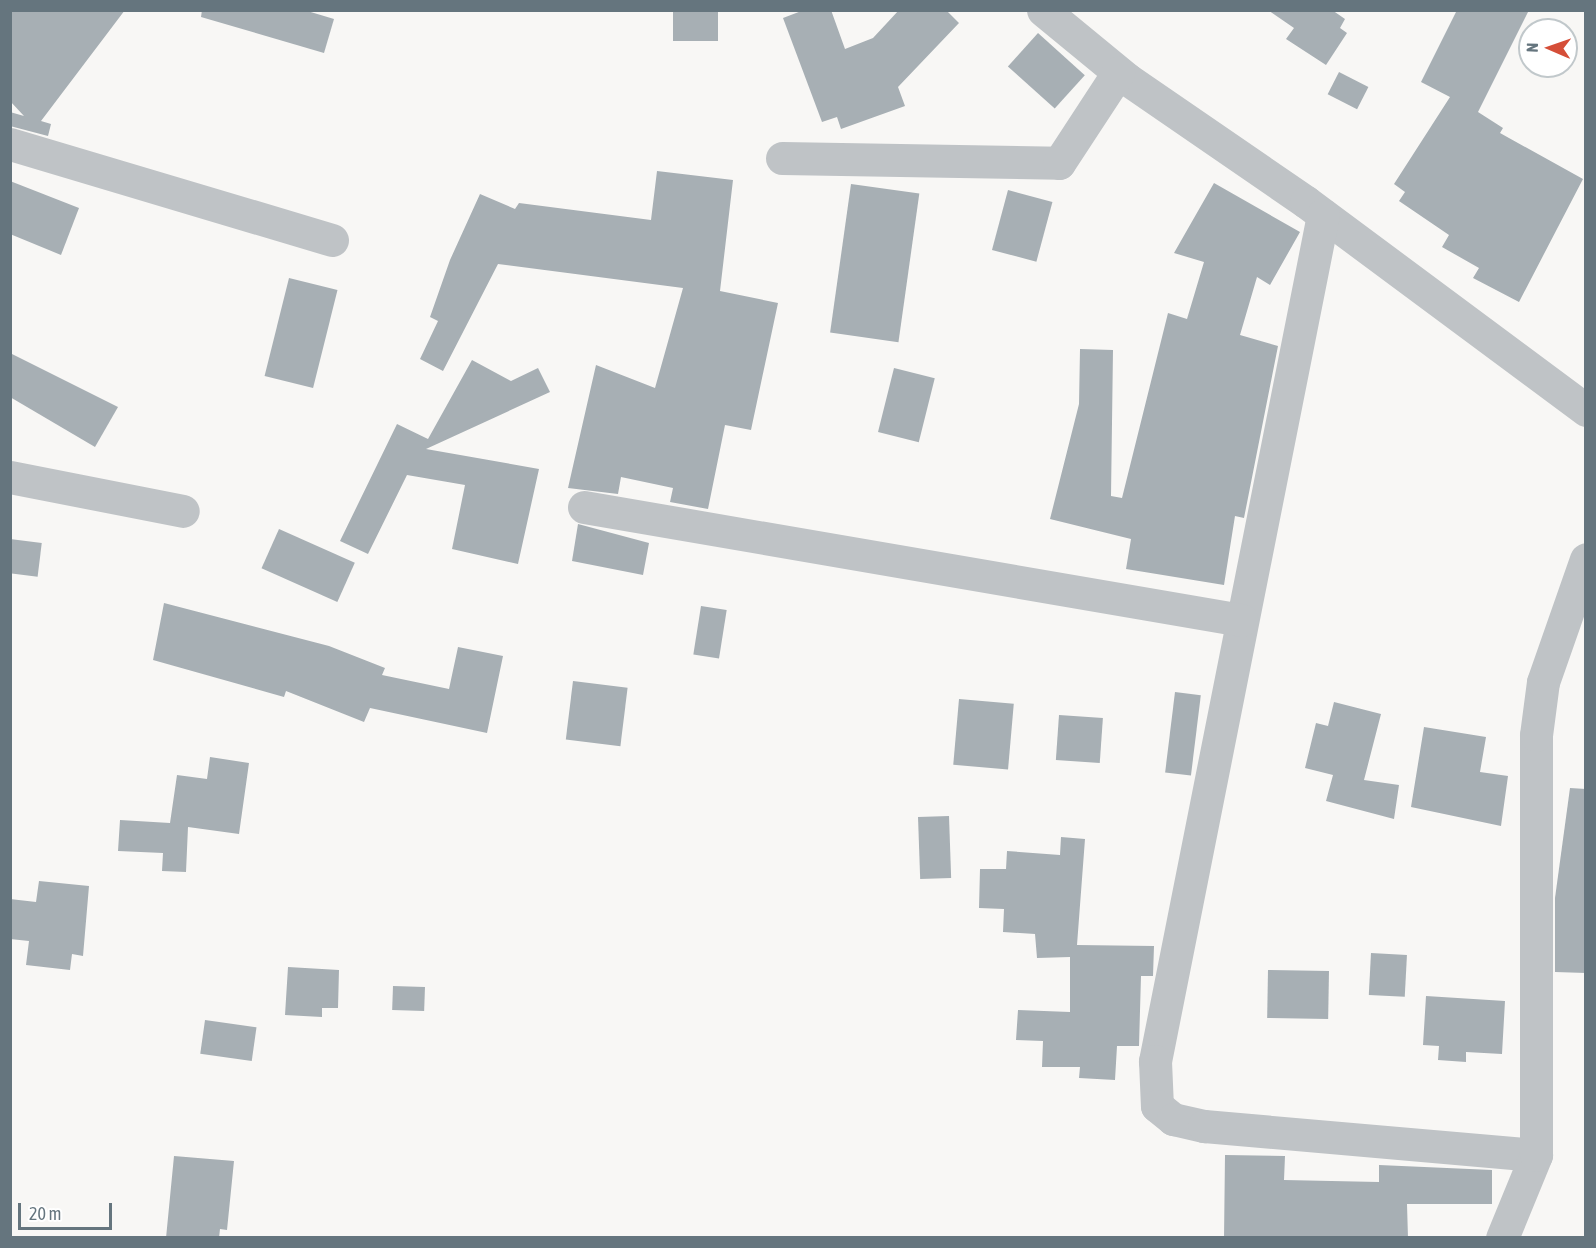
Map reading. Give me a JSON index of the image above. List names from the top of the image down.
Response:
{
  "scale_bar": "20 m",
  "north": "left"
}
